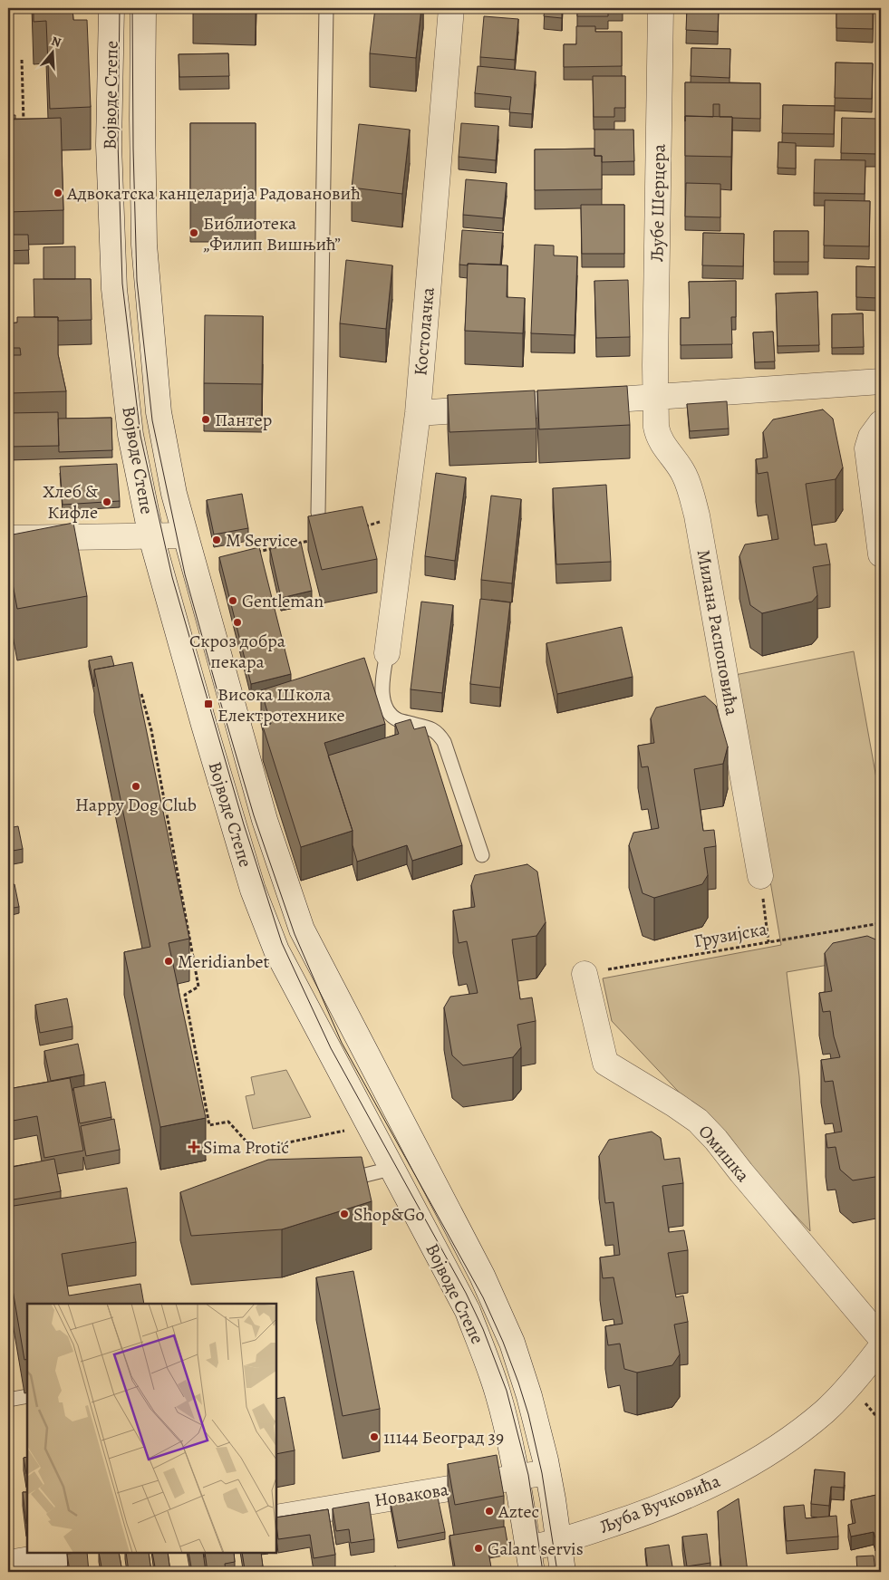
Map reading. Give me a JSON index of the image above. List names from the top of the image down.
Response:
{
  "streets": {
    "street": [
      "Војводе Степе",
      "Љубе Шерцера",
      "Костолачка",
      "Милана Распоповића",
      "Омишка",
      "Новакова",
      "Љуба Вучковића"
    ],
    "path": ["Грузијска"]
  },
  "crossings": [
    ["Војводе Степе", "Новакова"],
    ["Војводе Степе", "Љуба Вучковића"],
    ["Љубе Шерцера", "Милана Распоповића"],
    ["Грузијска", "Омишка"]
  ],
  "places": {
    "other": [
      "Адвокатска канцеларија Радовановић",
      "Библиотека „Филип Вишњић”",
      "Пантер",
      "Хлеб & Кифле",
      "M Service",
      "Gentleman",
      "Скроз добра пекара",
      "Happy Dog Club",
      "Meridianbet",
      "Shop&Go",
      "11144 Београд 39",
      "Aztec",
      "Galant servis"
    ],
    "transit": ["Висока Школа Електротехнике"],
    "health": ["Sima Protić"]
  },
  "north": "top"
}
